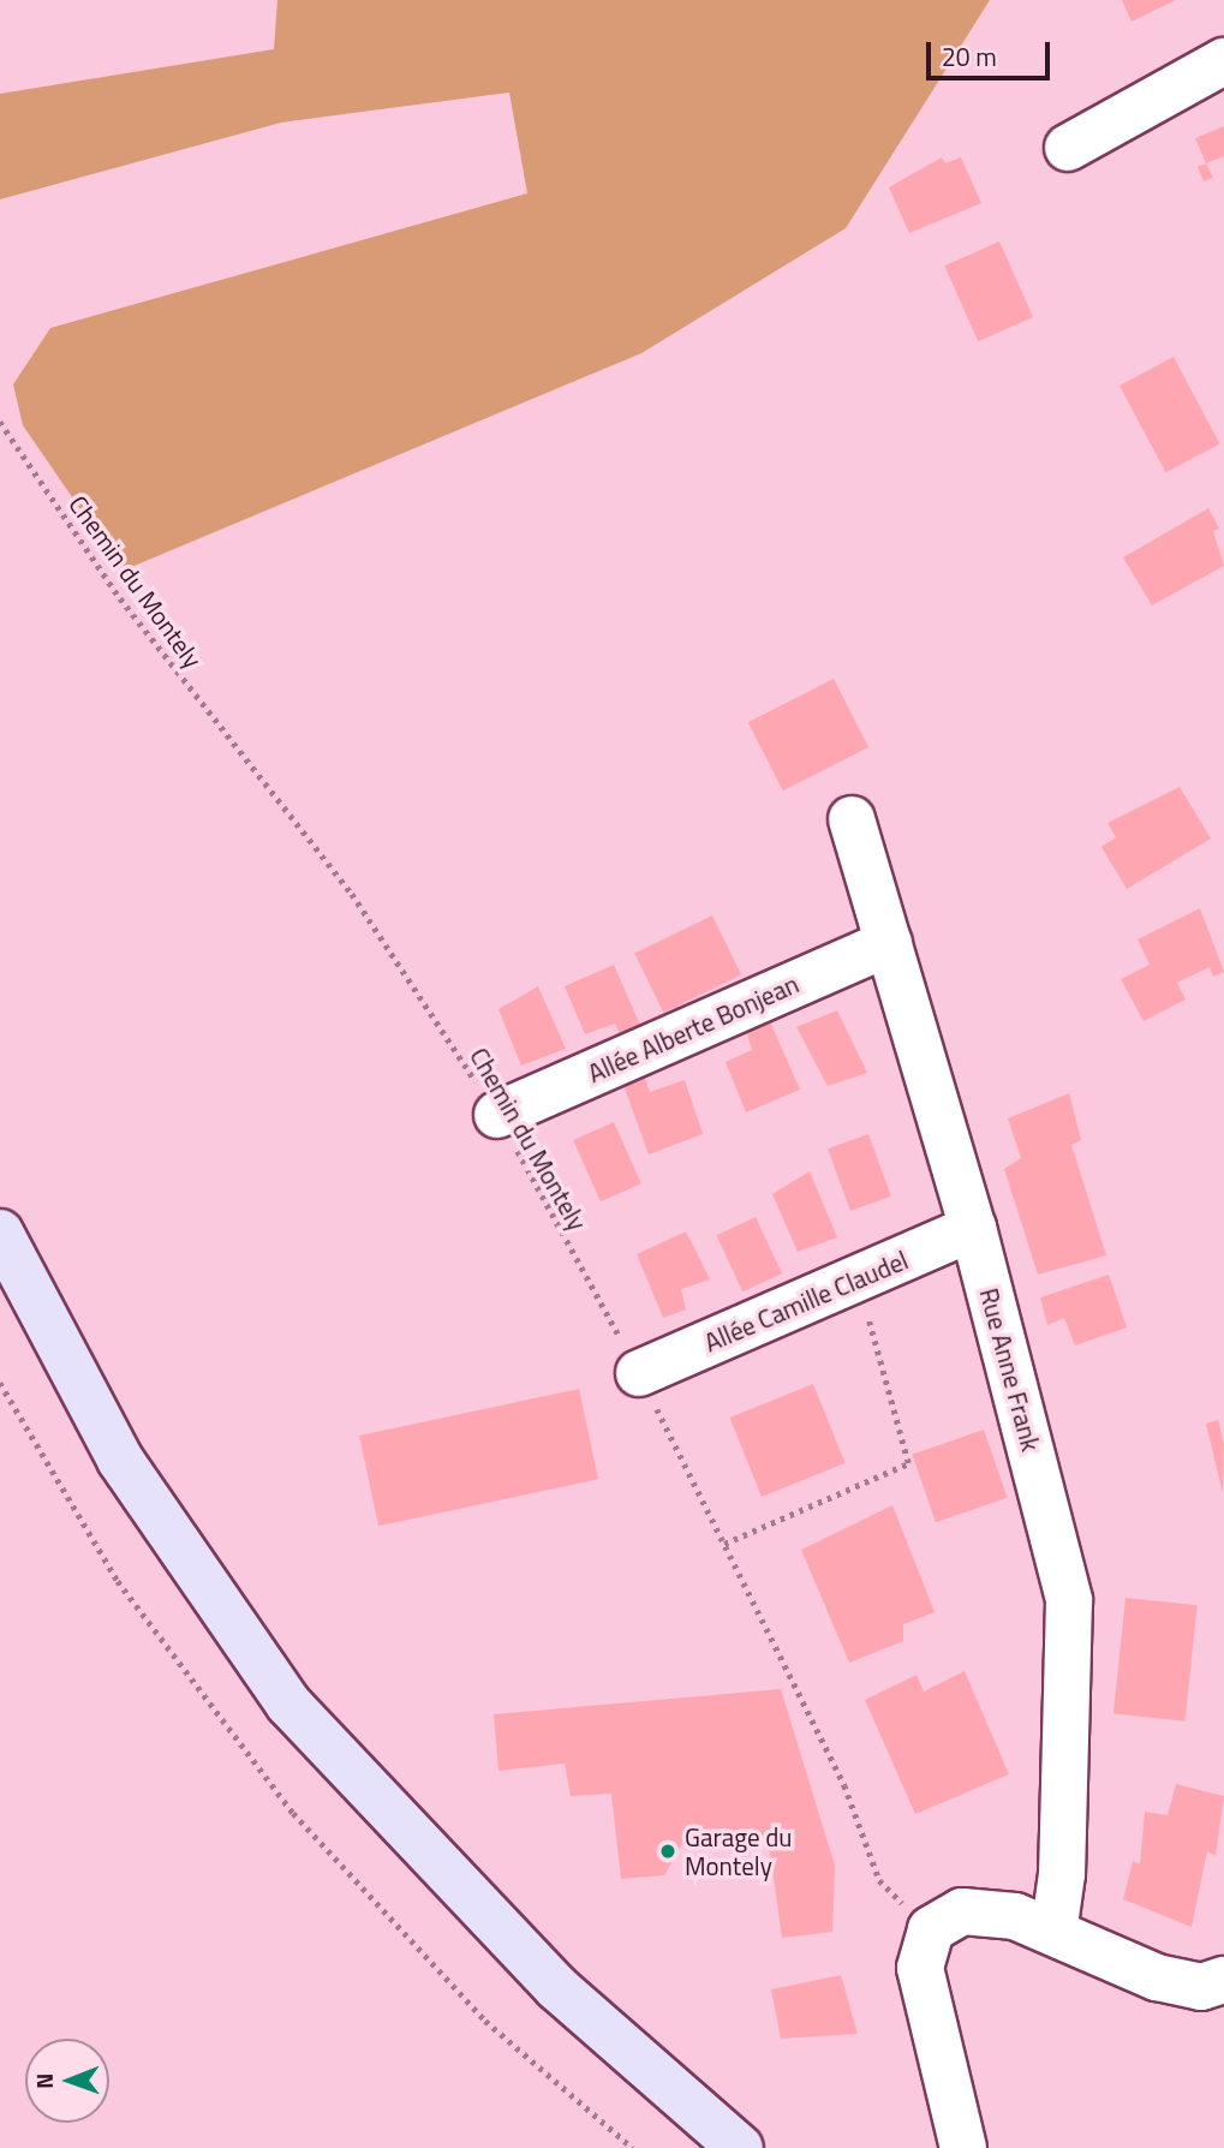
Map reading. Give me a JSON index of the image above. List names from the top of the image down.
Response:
{
  "streets": {
    "street": ["Allée Alberte Bonjean", "Allée Camille Claudel", "Rue Anne Frank"],
    "path": ["Chemin du Montely"]
  },
  "crossings": [
    ["Chemin du Montely", "Allée Alberte Bonjean"],
    ["Chemin du Montely", "Allée Camille Claudel"],
    ["Allée Alberte Bonjean", "Rue Anne Frank"],
    ["Allée Camille Claudel", "Rue Anne Frank"]
  ],
  "places": ["Garage du Montely"],
  "scale_bar": "20 m",
  "north": "left"
}
